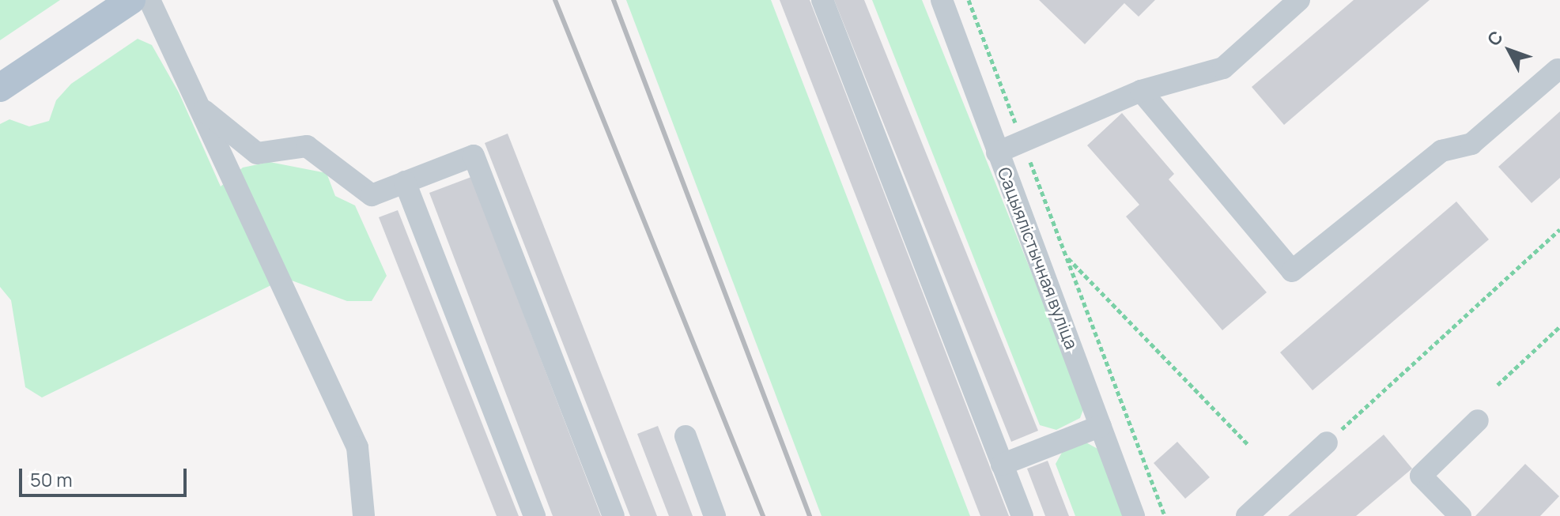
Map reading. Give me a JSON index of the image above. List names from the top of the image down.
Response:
{
  "streets": {
    "street": ["Сацыялістычная вуліца"]
  },
  "scale_bar": "50 m",
  "north": "top left"
}
